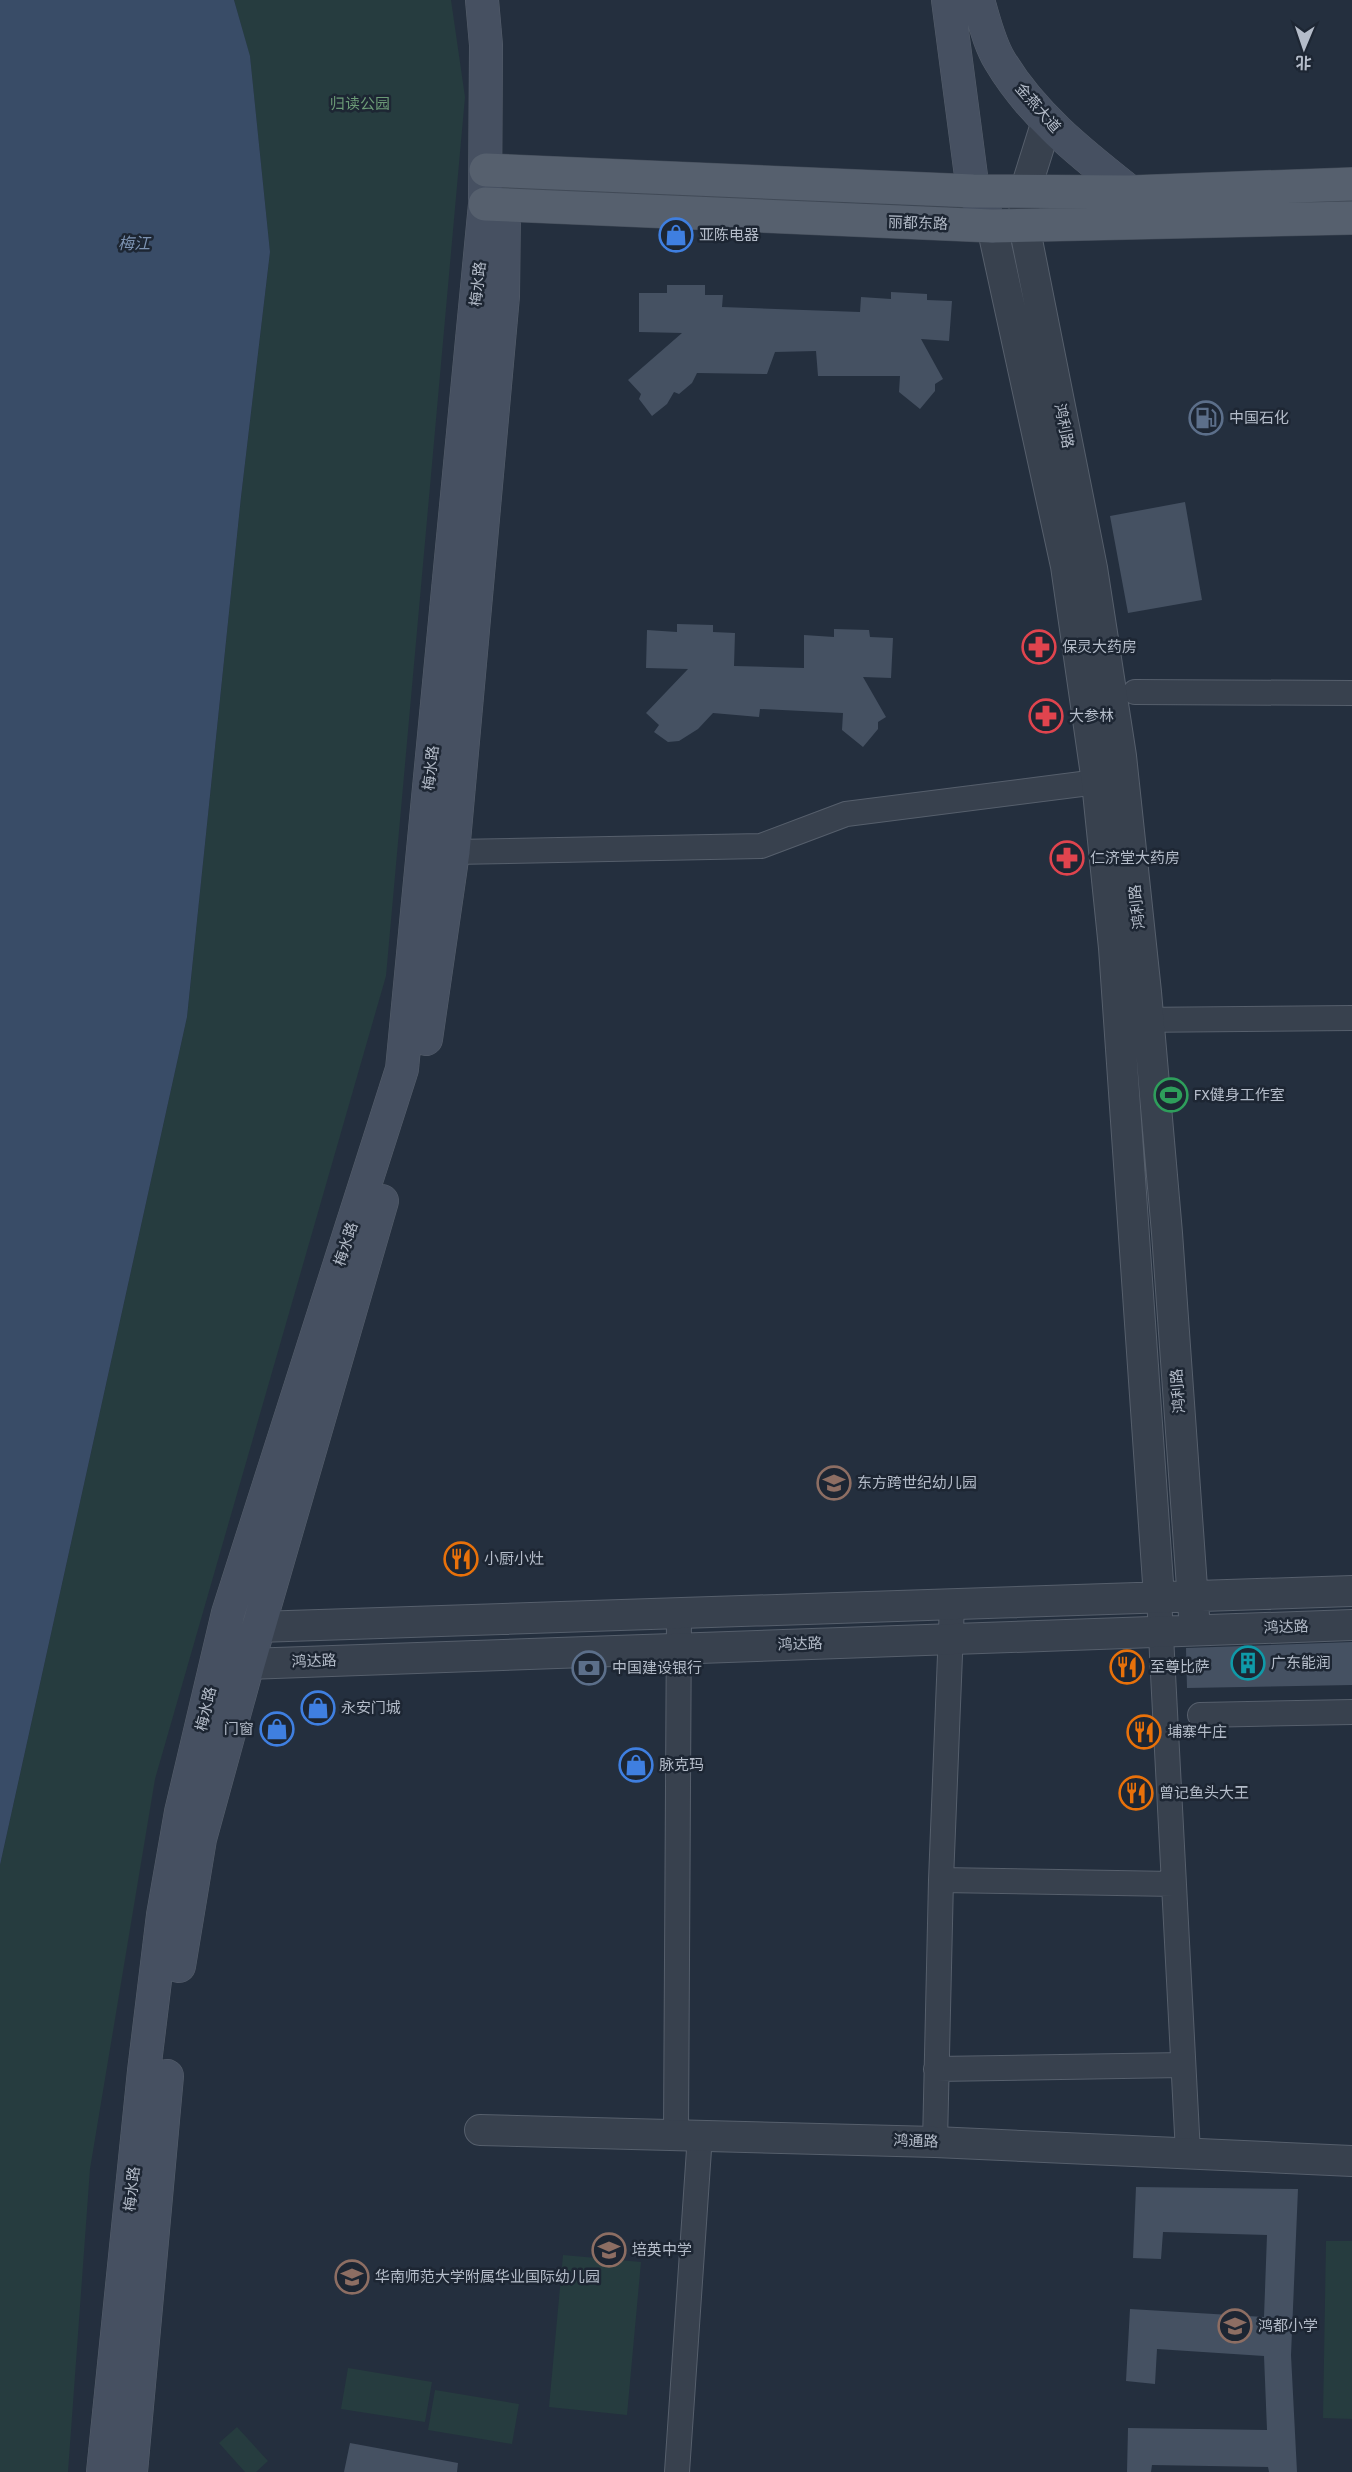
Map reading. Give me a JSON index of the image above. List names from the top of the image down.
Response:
{
  "streets": {
    "main road": ["金燕大道", "丽都东路", "梅水路"],
    "street": ["鸿利路", "鸿达路", "鸿通路"]
  },
  "crossings": [
    ["金燕大道", "鸿利路"],
    ["丽都东路", "梅水路"],
    ["丽都东路", "鸿利路"],
    ["梅水路", "鸿达路"],
    ["鸿利路", "鸿达路"]
  ],
  "water": ["梅江"],
  "parks": ["归读公园"],
  "places": {
    "shop": [
      "亚陈电器",
      "永安门城",
      "门窗",
      "脉克玛"
    ],
    "fuel station": ["中国石化"],
    "pharmacy": ["保灵大药房", "大参林", "仁济堂大药房"],
    "sports": ["FX健身工作室"],
    "school or university": [
      "东方跨世纪幼儿园",
      "培英中学",
      "华南师范大学附属华业国际幼儿园",
      "鸿都小学"
    ],
    "restaurant": [
      "小厨小灶",
      "至尊比萨",
      "埔寨牛庄",
      "曾记鱼头大王"
    ],
    "building": ["广东能润"],
    "bank": ["中国建设银行"]
  },
  "north": "bottom"
}
